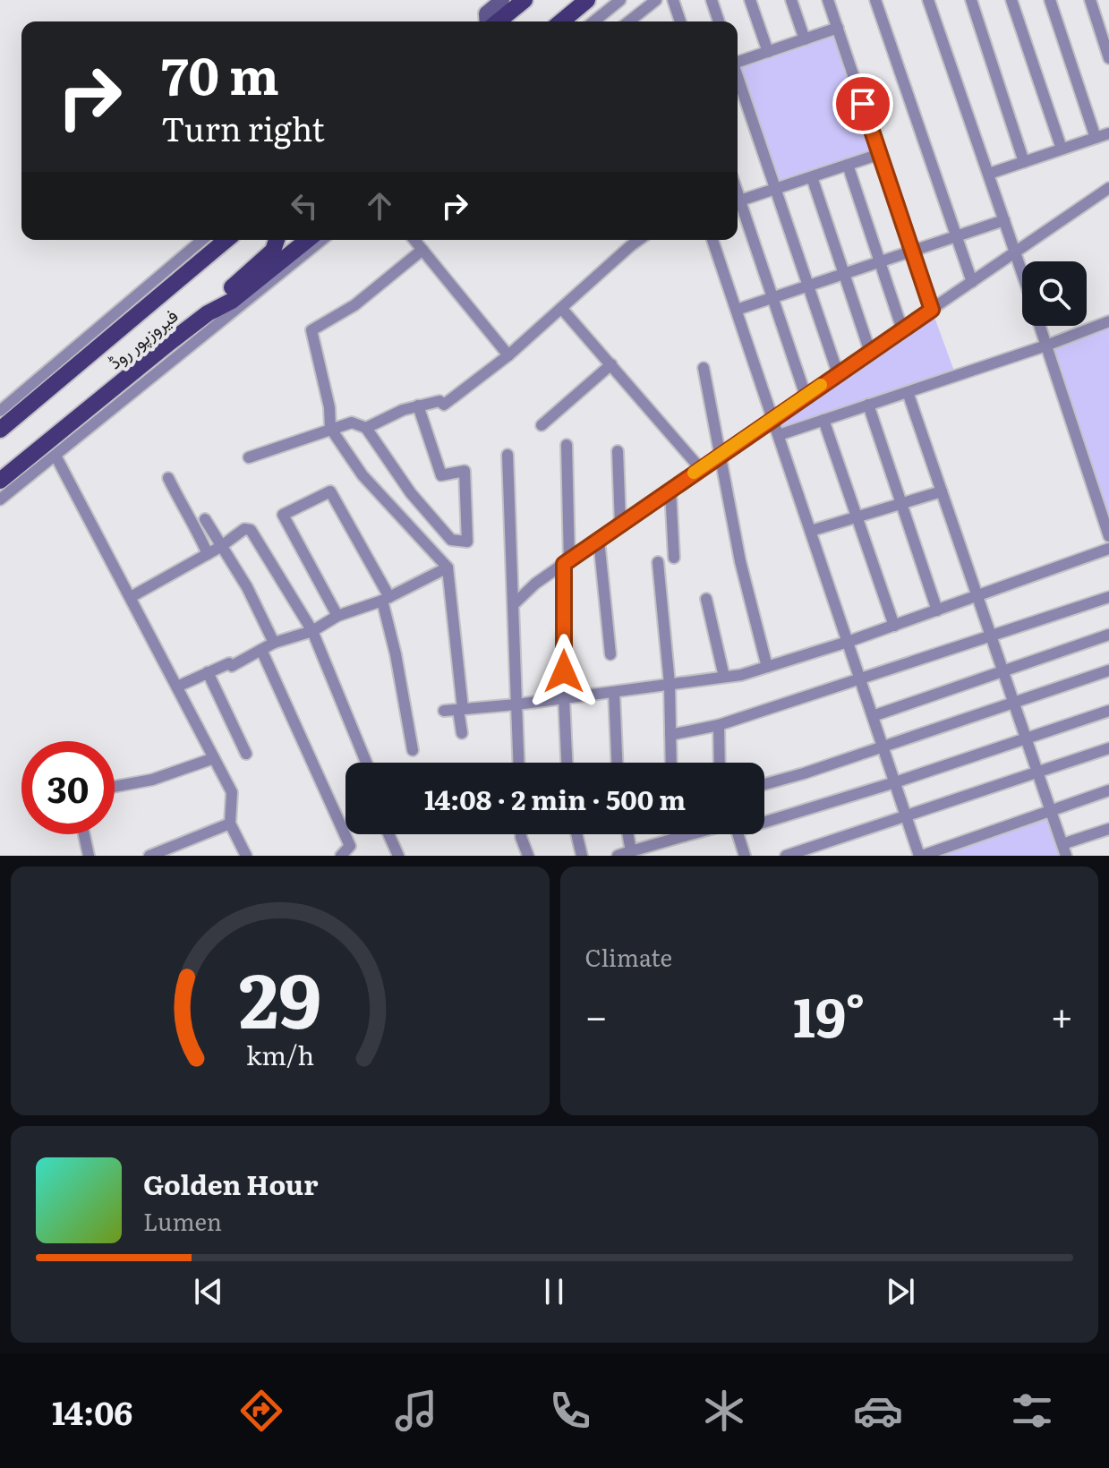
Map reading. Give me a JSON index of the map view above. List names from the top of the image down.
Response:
{
  "streets": {
    "main road": ["فیروزپور روڈ"]
  },
  "page": {
    "turn": ["70 m", "Turn right"],
    "limit": "30",
    "trip": "14:08 · 2 min · 500 m",
    "tile": "Climate",
    "heat": ["−", "19°", "+"],
    "song": ["Golden Hour", "Lumen"],
    "tabs": "14:06",
    "gauge": ["29", "km/h"]
  }
}
